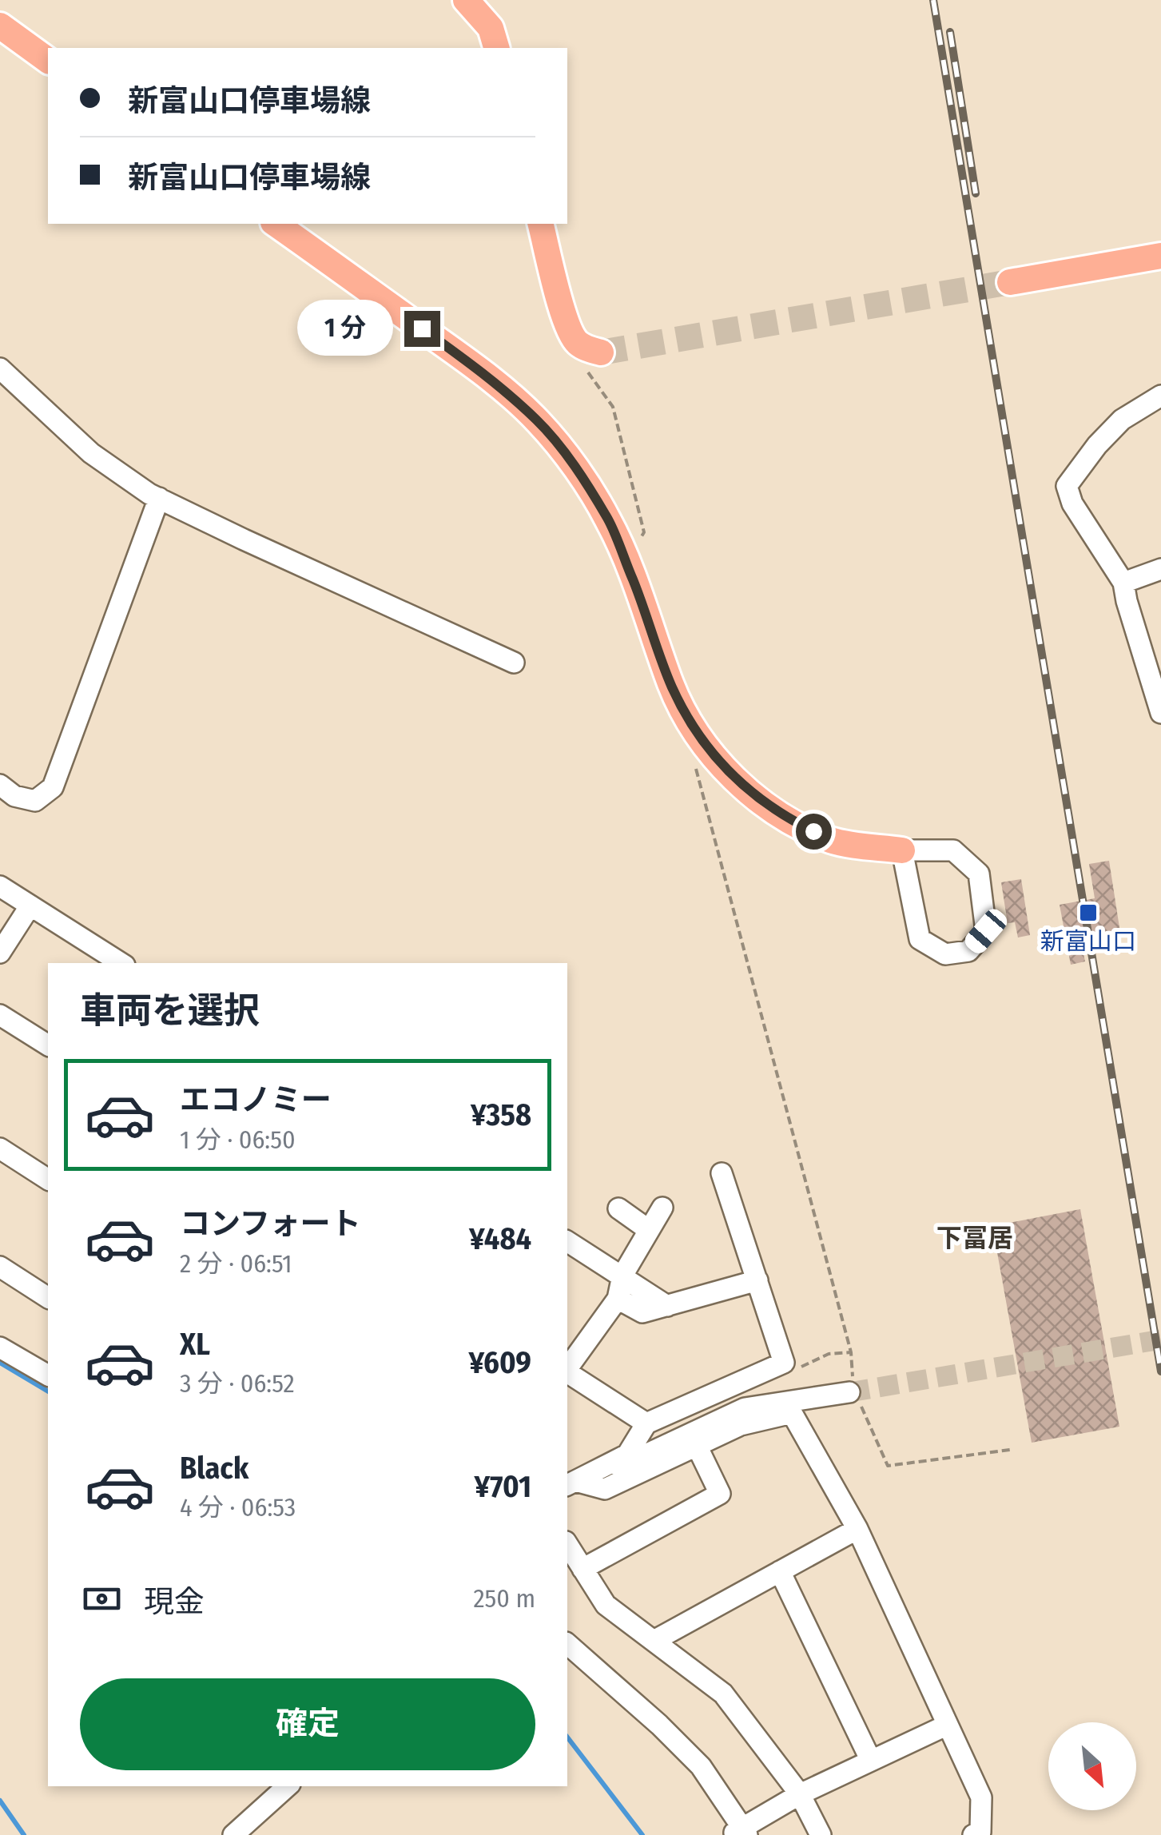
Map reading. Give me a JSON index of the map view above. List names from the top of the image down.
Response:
{
  "districts": ["下冨居"],
  "places": {
    "transit": ["新富山口"]
  },
  "north": "bottom right",
  "page": {
    "banner": ["新富山口停車場線", "新富山口停車場線"],
    "bubble": "1 分",
    "heading": "車両を選択",
    "list": [
      {
        "name": "エコノミー",
        "note": "1 分 · 06:50",
        "value": "¥358"
      },
      {
        "name": "コンフォート",
        "note": "2 分 · 06:51",
        "value": "¥484"
      },
      {
        "name": "XL",
        "note": "3 分 · 06:52",
        "value": "¥609"
      },
      {
        "name": "Black",
        "note": "4 分 · 06:53",
        "value": "¥701"
      }
    ],
    "pay": ["現金", "250 m"],
    "buttons": "確定"
  }
}
